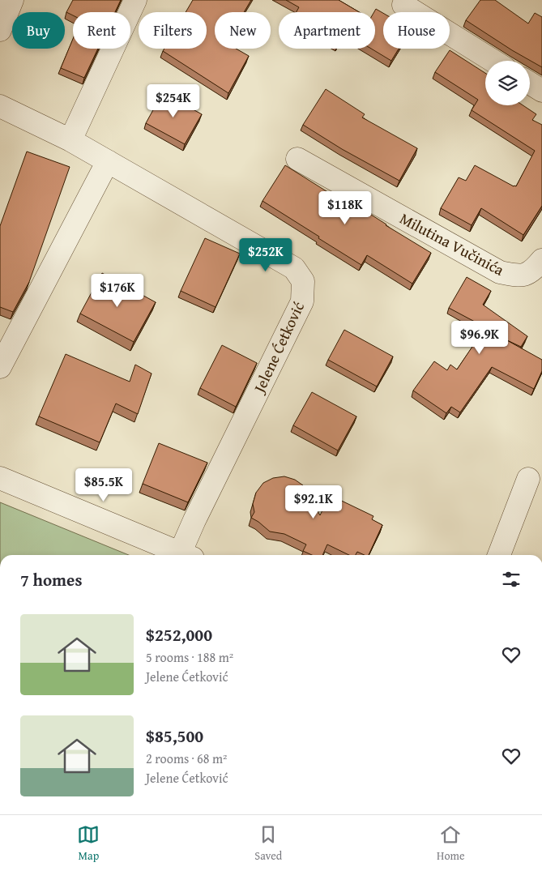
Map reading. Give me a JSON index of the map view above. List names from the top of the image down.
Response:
{
  "streets": {
    "street": ["Milutina Vučinića", "Jelene Ćetković"]
  },
  "page": {
    "chip": [
      "Buy",
      "Rent",
      "Filters",
      "New",
      "Apartment",
      "House"
    ],
    "price": [
      "$254K",
      "$118K",
      "$252K",
      "$176K",
      "$96.9K",
      "$85.5K",
      "$92.1K"
    ],
    "heading": "7 homes",
    "list": [
      {
        "name": "$252,000",
        "note": "5 rooms · 188 m² · Jelene Ćetković"
      },
      {
        "name": "$85,500",
        "note": "2 rooms · 68 m² · Jelene Ćetković"
      }
    ],
    "tabs": ["Map", "Saved", "Home"]
  }
}
